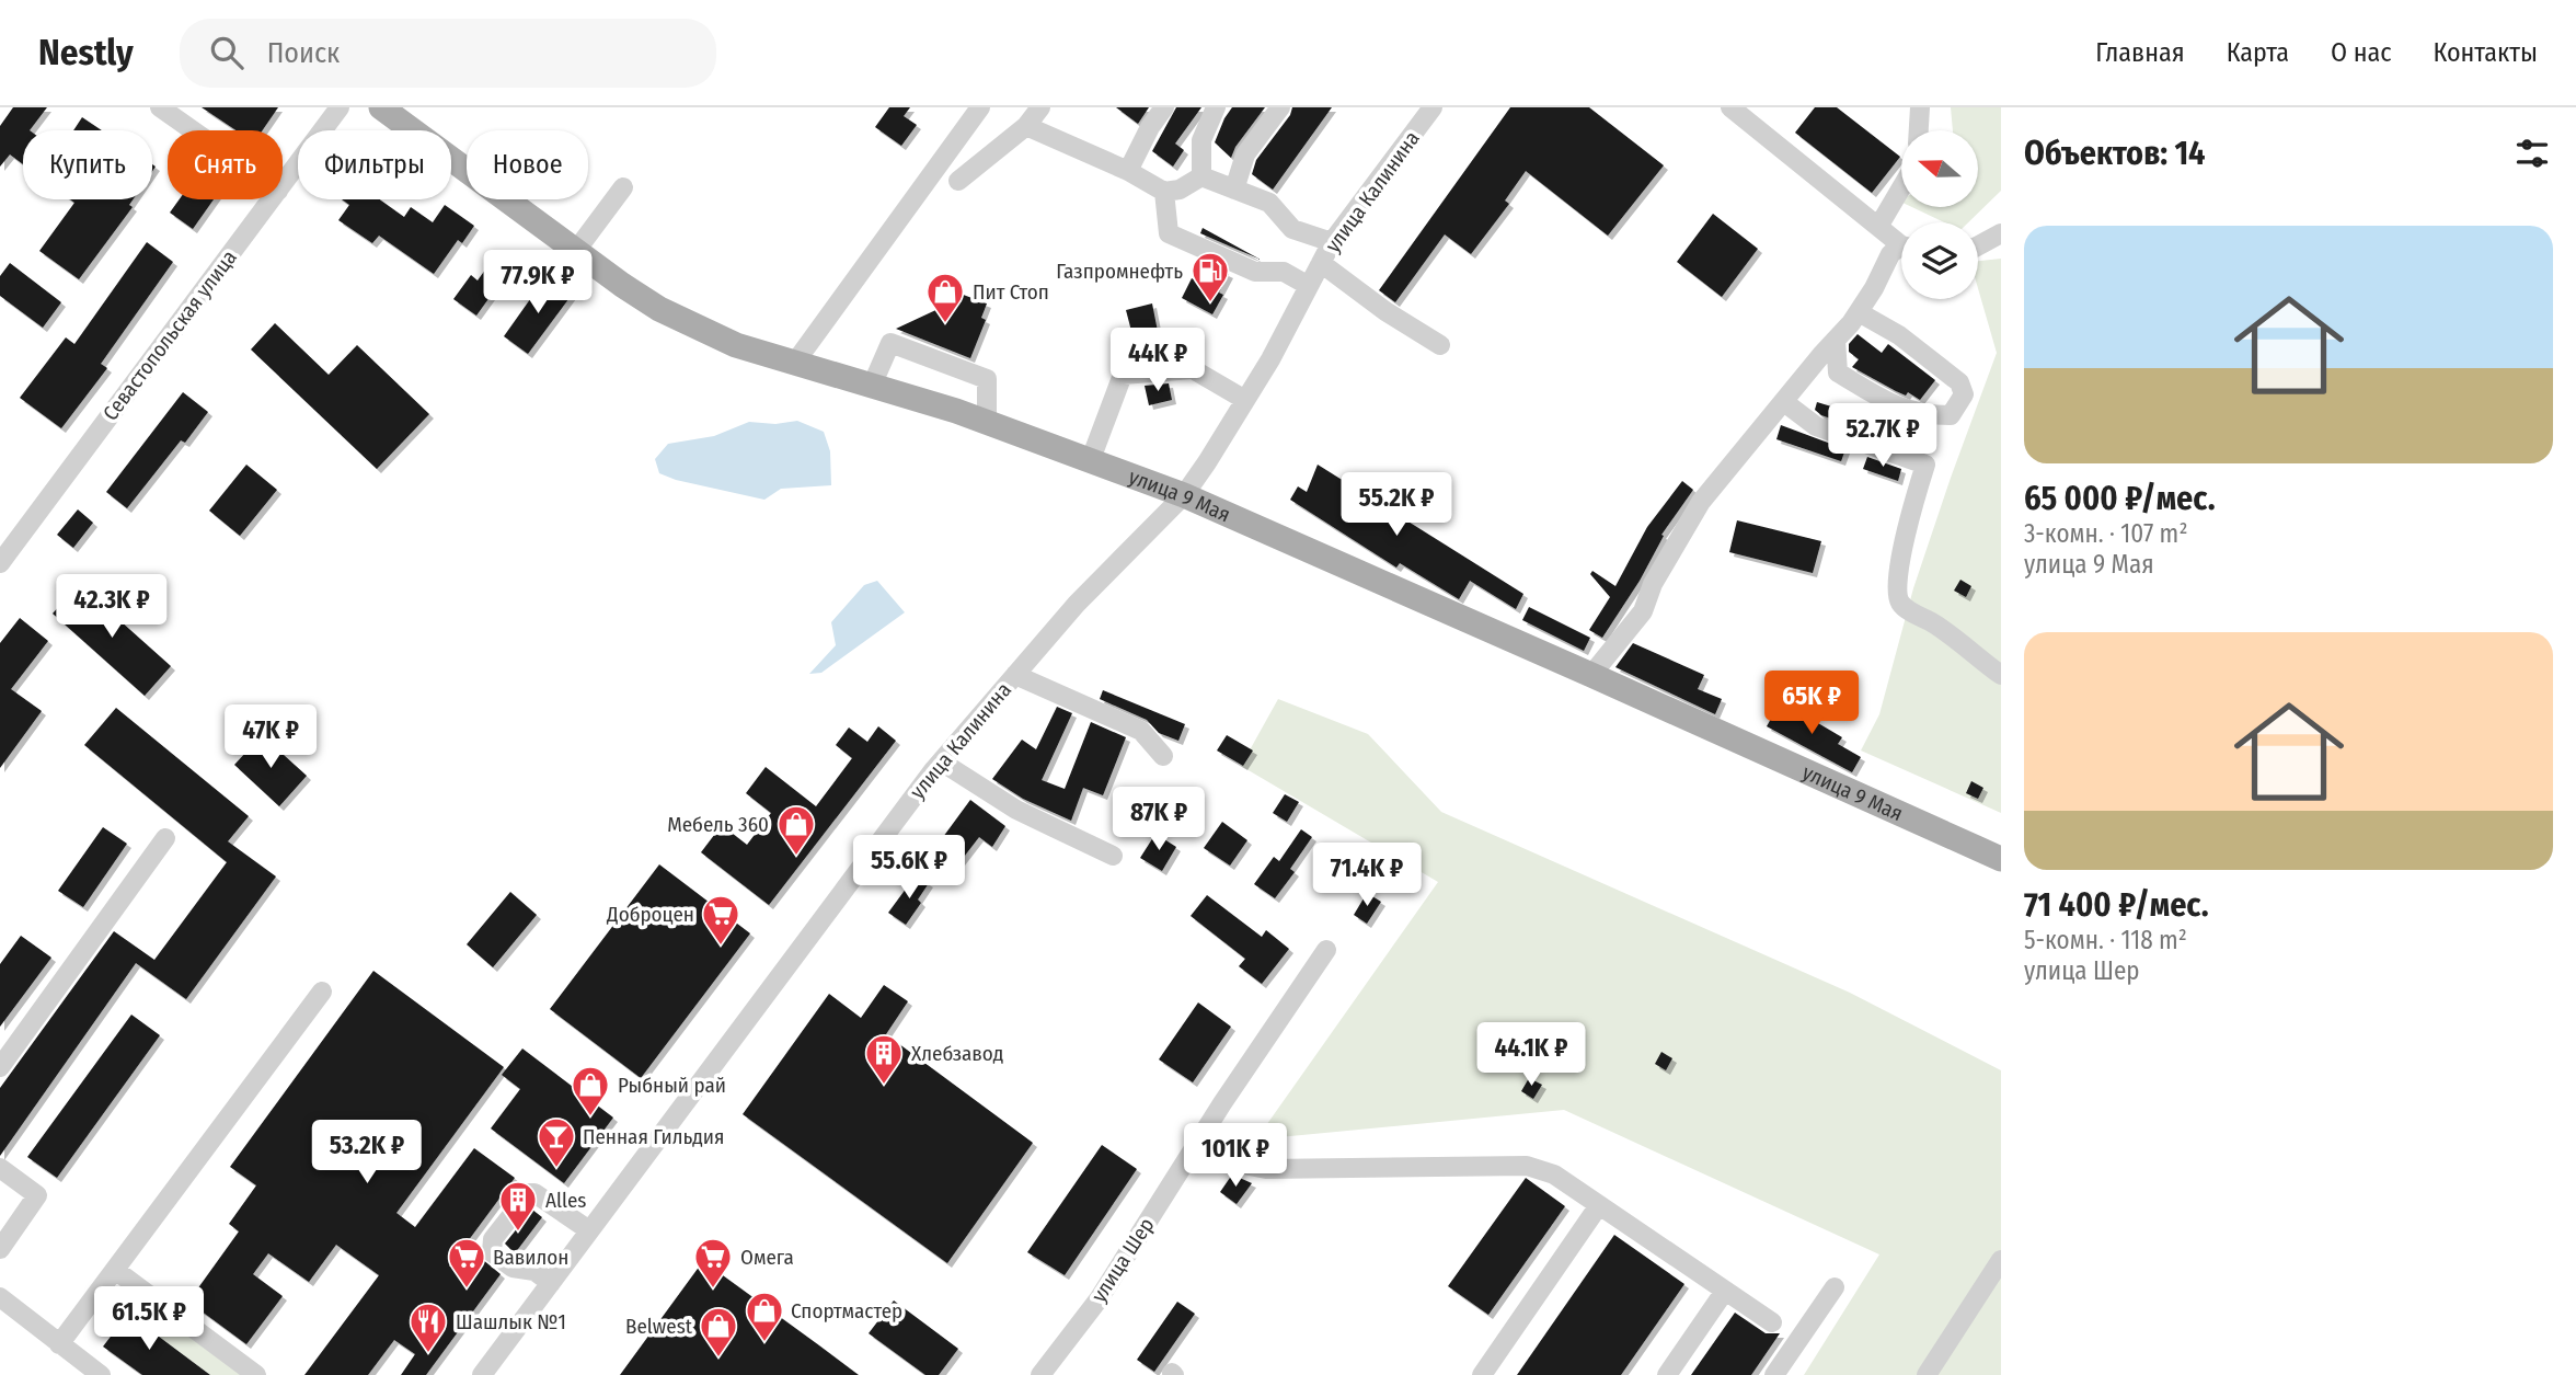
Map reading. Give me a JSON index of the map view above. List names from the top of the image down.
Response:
{
  "streets": {
    "main road": ["улица 9 Мая"],
    "street": ["улица Калинина", "Севастопольская улица", "улица Шер"]
  },
  "crossings": [
    ["улица Калинина", "улица 9 Мая"]
  ],
  "places": {
    "fuel station": ["Газпромнефть"],
    "shop": [
      "Пит Стоп",
      "Мебель 360",
      "Рыбный рай",
      "Спортмастер",
      "Belwest"
    ],
    "supermarket": ["Доброцен", "Вавилон", "Омега"],
    "building": ["Хлебзавод", "Alles"],
    "bar": ["Пенная Гильдия"],
    "restaurant": ["Шашлык №1"]
  },
  "north": "left",
  "page": {
    "header": "Nestly",
    "search": "Поиск",
    "nav": [
      "Главная",
      "Карта",
      "О нас",
      "Контакты"
    ],
    "heading": "Объектов: 14",
    "chip": [
      "Купить",
      "Снять",
      "Фильтры",
      "Новое"
    ],
    "list": [
      {
        "name": "65 000 ₽/мес.",
        "note": "3-комн. · 107 m² · улица 9 Мая"
      },
      {
        "name": "71 400 ₽/мес.",
        "note": "5-комн. · 118 m² · улица Шер"
      }
    ],
    "price": [
      "77.9K ₽",
      "44K ₽",
      "52.7K ₽",
      "55.2K ₽",
      "42.3K ₽",
      "65K ₽",
      "47K ₽",
      "87K ₽",
      "55.6K ₽",
      "71.4K ₽",
      "44.1K ₽",
      "53.2K ₽",
      "101K ₽",
      "61.5K ₽"
    ]
  }
}
